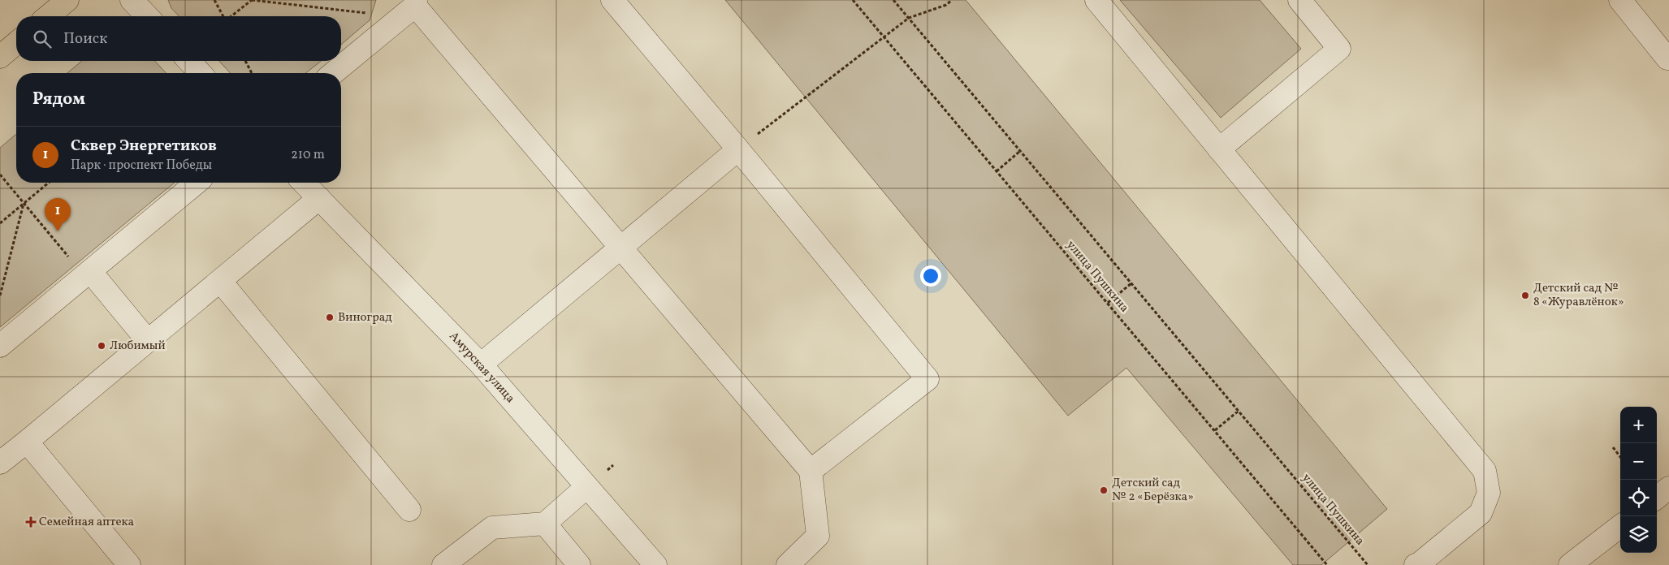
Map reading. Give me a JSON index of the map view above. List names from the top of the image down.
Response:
{
  "streets": {
    "street": ["Амурская улица"],
    "path": ["улица Пушкина"]
  },
  "places": {
    "other": [
      "Детский сад № 8 «Журавлёнок»",
      "Виноград",
      "Любимый",
      "Детский сад № 2 «Берёзка»"
    ],
    "health": ["Семейная аптека"]
  },
  "page": {
    "search": "Поиск",
    "heading": "Рядом",
    "list": [
      {
        "mark": "1",
        "name": "Сквер Энергетиков",
        "note": "Парк · проспект Победы",
        "value": "210 m"
      }
    ],
    "pins": "1",
    "map_buttons": ["+", "−"]
  }
}
